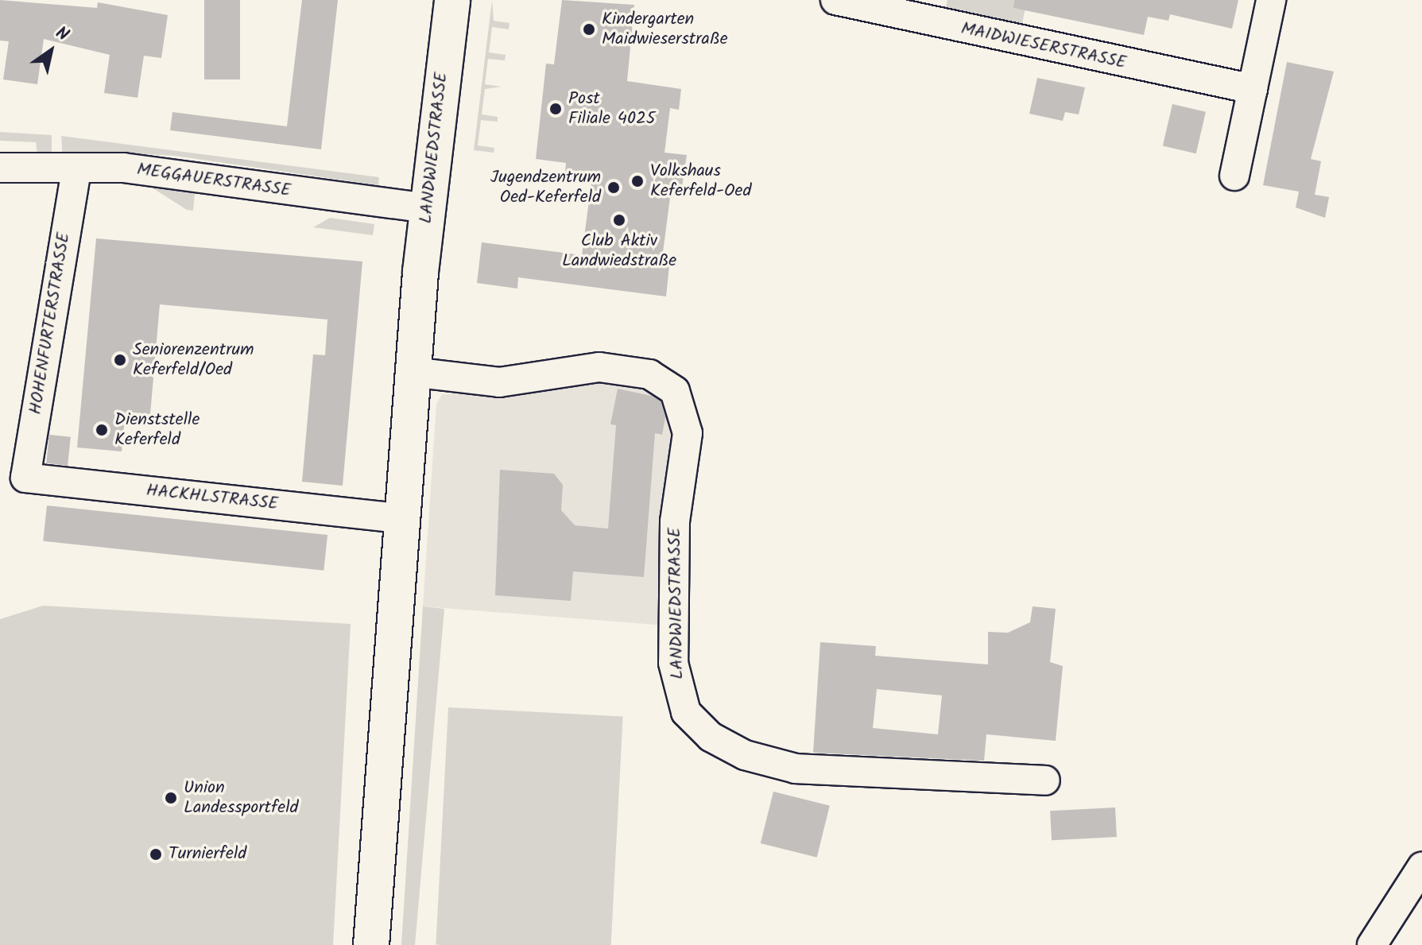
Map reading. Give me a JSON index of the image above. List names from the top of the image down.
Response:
{
  "streets": {
    "main road": ["LANDWIEDSTRASSE"],
    "street": [
      "MAIDWIESERSTRASSE",
      "MEGGAUERSTRASSE",
      "HOHENFURTERSTRASSE",
      "HACKHLSTRASSE"
    ]
  },
  "crossings": [
    ["LANDWIEDSTRASSE", "MEGGAUERSTRASSE"],
    ["LANDWIEDSTRASSE", "HACKHLSTRASSE"],
    ["MEGGAUERSTRASSE", "HOHENFURTERSTRASSE"],
    ["HOHENFURTERSTRASSE", "HACKHLSTRASSE"]
  ],
  "places": [
    "Kindergarten Maidwieserstraße",
    "Post Filiale 4025",
    "Volkshaus Keferfeld-Oed",
    "Jugendzentrum Oed-Keferfeld",
    "Club Aktiv Landwiedstraße",
    "Seniorenzentrum Keferfeld/Oed",
    "Dienststelle Keferfeld",
    "Union Landessportfeld",
    "Turnierfeld"
  ],
  "north": "top right"
}
